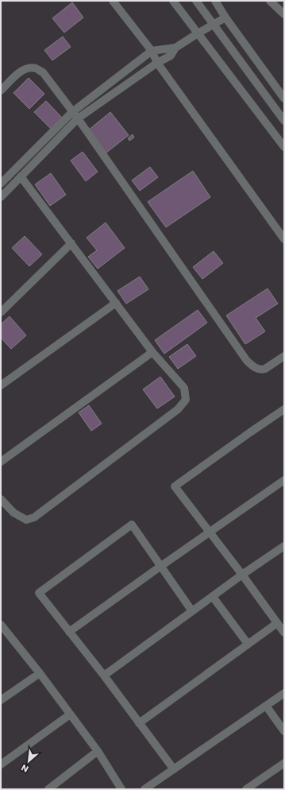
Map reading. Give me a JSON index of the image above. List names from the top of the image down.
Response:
{
  "north": "bottom left"
}
